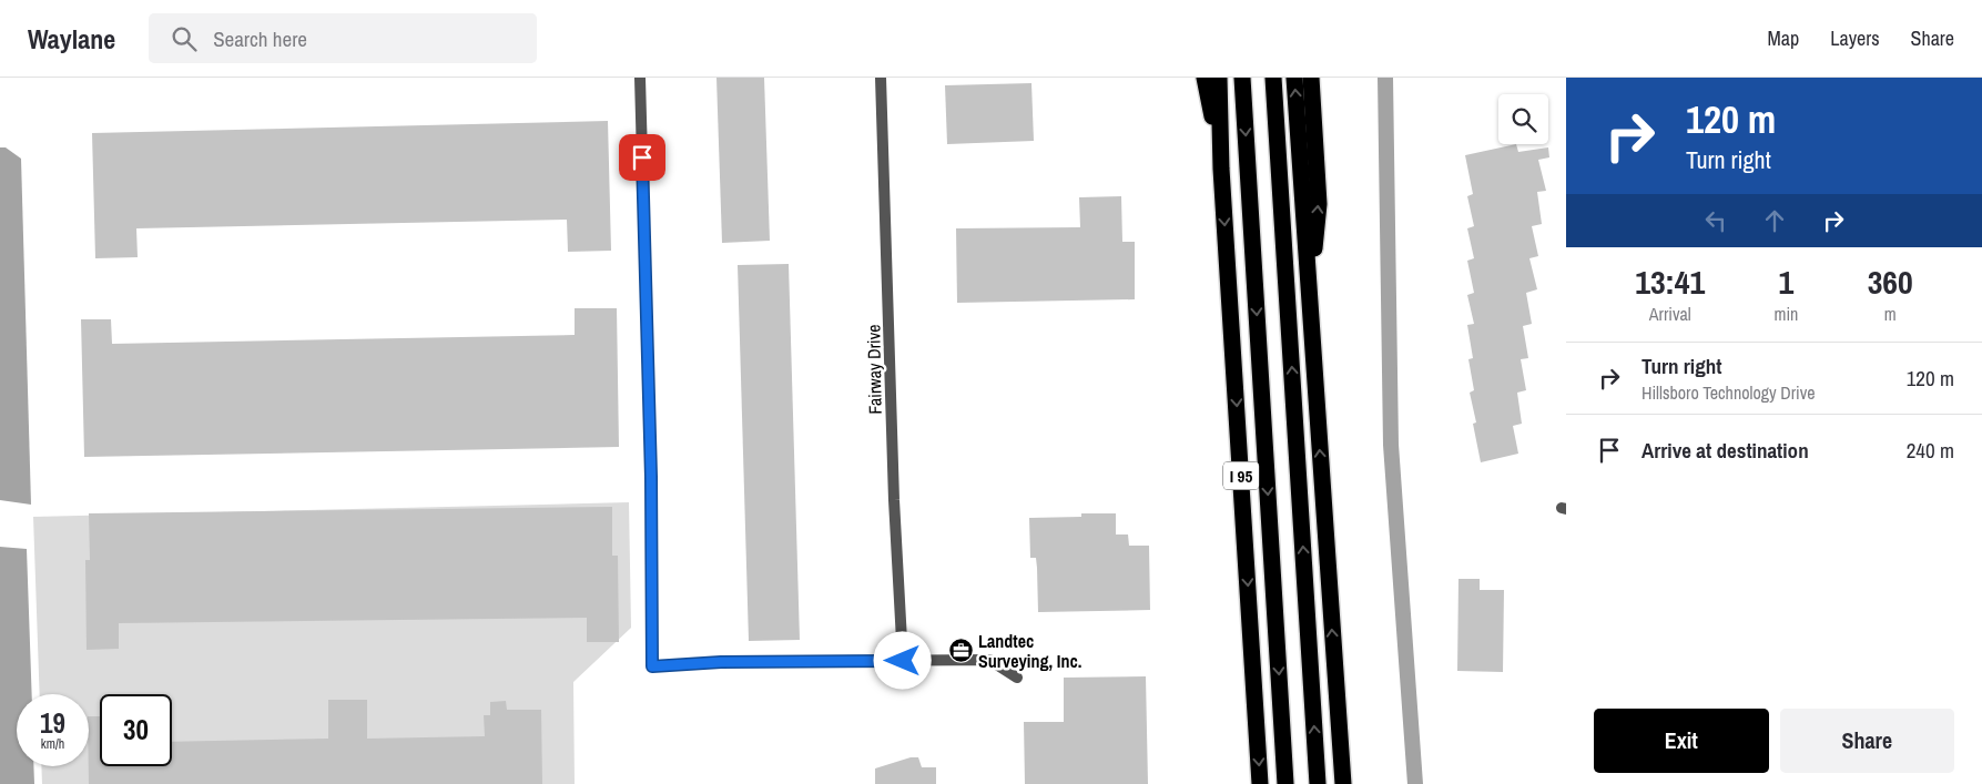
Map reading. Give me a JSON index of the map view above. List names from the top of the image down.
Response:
{
  "streets": {
    "highway": ["I 95"],
    "street": ["Fairway Drive"]
  },
  "places": {
    "office": ["Landtec Surveying, Inc."]
  },
  "page": {
    "header": "Waylane",
    "search": "Search here",
    "nav": ["Map", "Layers", "Share"],
    "turn": ["120 m", "Turn right"],
    "eta": [
      "13:41",
      "Arrival",
      "1",
      "min",
      "360",
      "m"
    ],
    "list": [
      {
        "name": "Turn right",
        "note": "Hillsboro Technology Drive",
        "value": "120 m"
      },
      {
        "name": "Arrive at destination",
        "value": "240 m"
      }
    ],
    "speed": "19 km/h",
    "limit": "30",
    "buttons": ["Exit", "Share"]
  }
}
